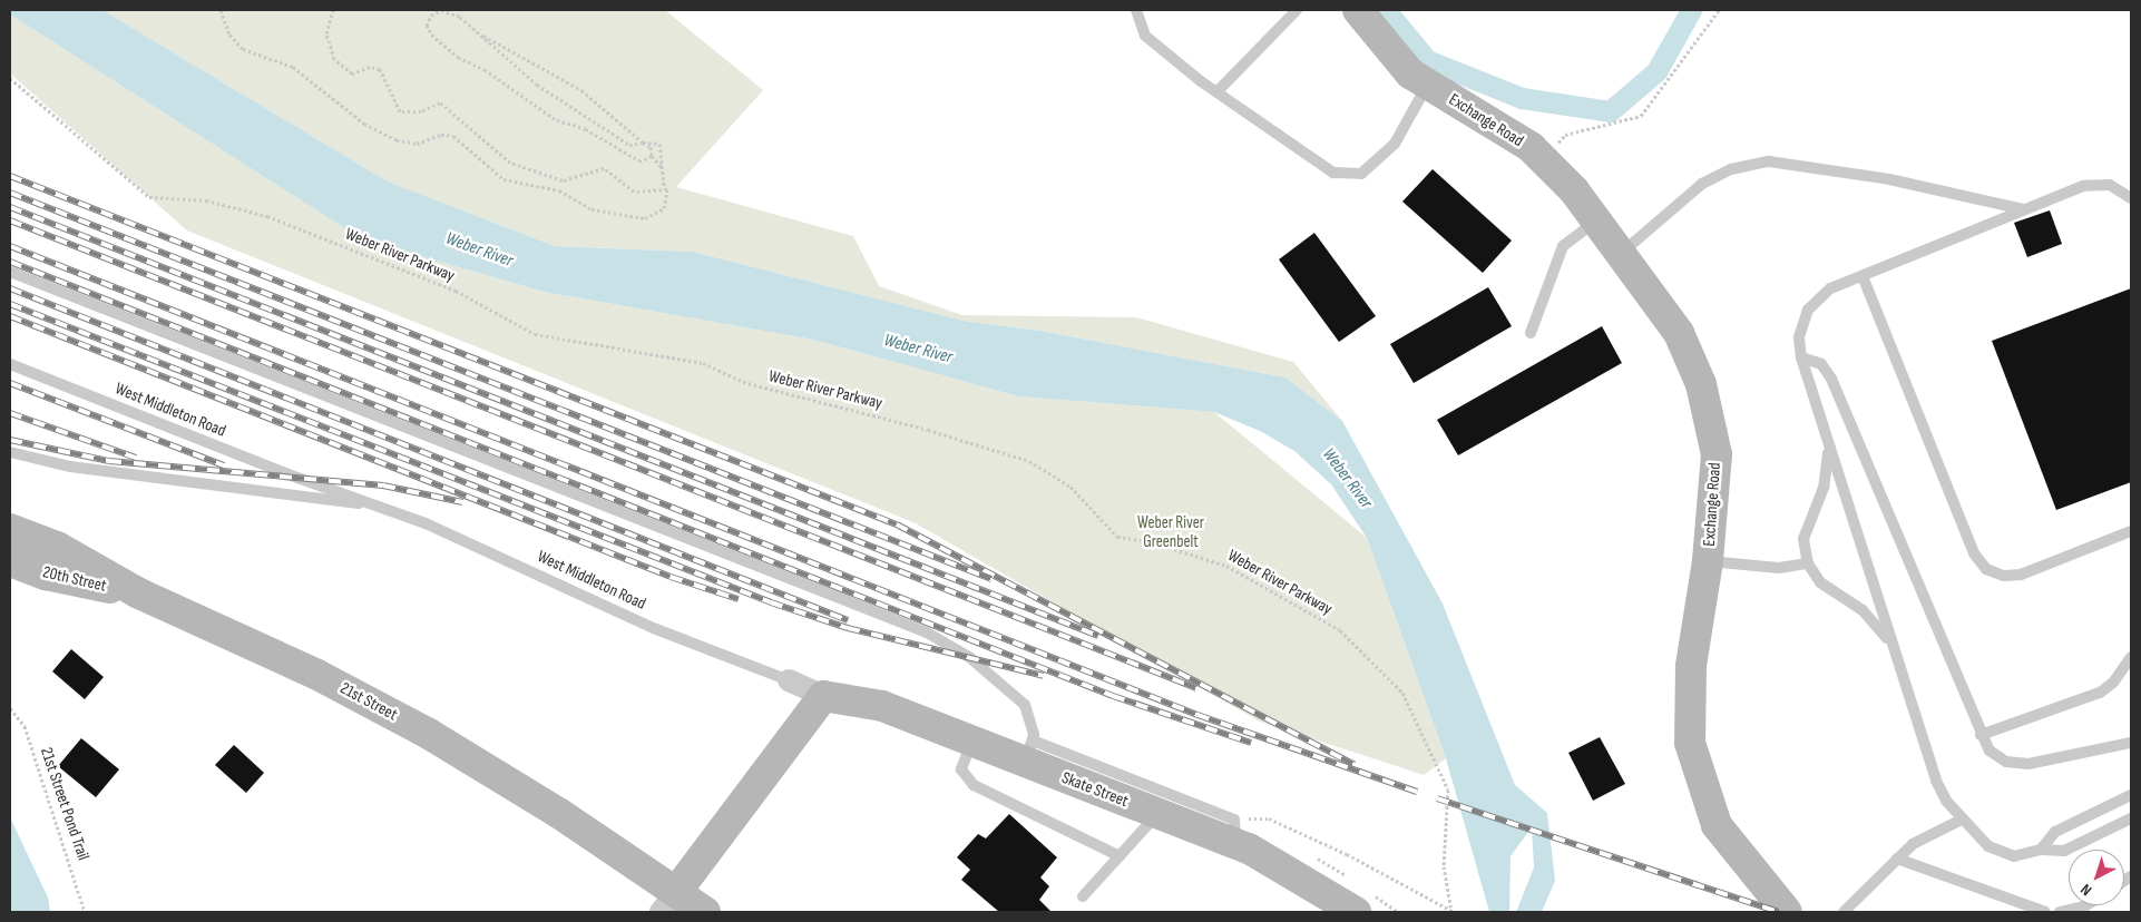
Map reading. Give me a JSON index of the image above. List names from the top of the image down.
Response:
{
  "streets": {
    "street": [
      "Exchange Road",
      "20th Street",
      "21st Street",
      "Skate Street"
    ],
    "lane": ["West Middleton Road"],
    "path": ["Weber River Parkway", "21st Street Pond Trail"]
  },
  "crossings": [
    ["Weber River Parkway", "Skate Street"],
    ["West Middleton Road", "Skate Street"],
    ["20th Street", "21st Street"]
  ],
  "water": ["Weber River"],
  "parks": ["Weber River Greenbelt"],
  "north": "bottom left"
}
